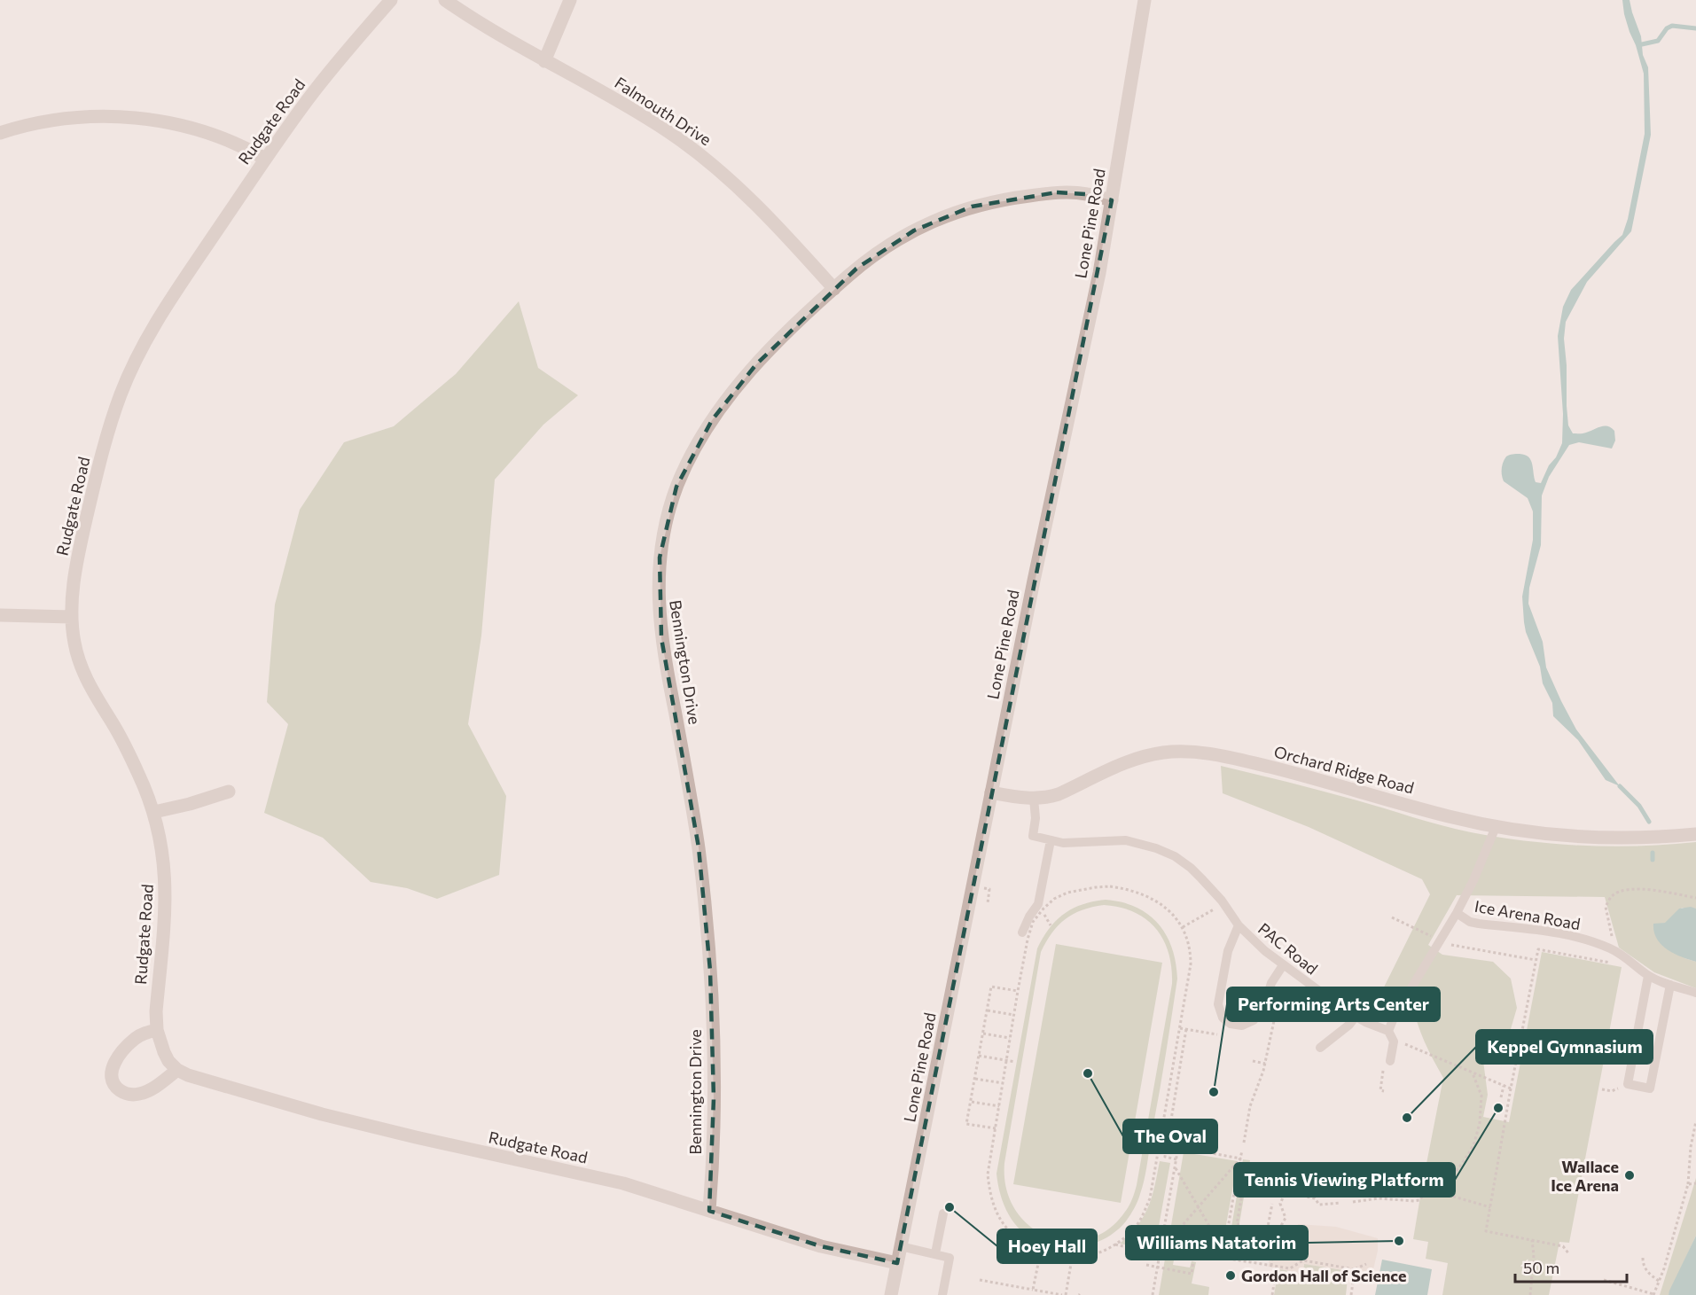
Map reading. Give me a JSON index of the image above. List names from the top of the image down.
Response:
{
  "streets": {
    "street": [
      "Falmouth Drive",
      "Rudgate Road",
      "Lone Pine Road",
      "Bennington Drive",
      "Orchard Ridge Road"
    ],
    "lane": ["Ice Arena Road", "PAC Road"]
  },
  "crossings": [
    ["Falmouth Drive", "Bennington Drive"],
    ["Rudgate Road", "Lone Pine Road"],
    ["Rudgate Road", "Bennington Drive"],
    ["Lone Pine Road", "Bennington Drive"],
    ["Lone Pine Road", "Orchard Ridge Road"]
  ],
  "places": [
    "The Oval",
    "Performing Arts Center",
    "Tennis Viewing Platform",
    "Keppel Gymnasium",
    "Wallace Ice Arena",
    "Hoey Hall",
    "Williams Natatorim",
    "Gordon Hall of Science"
  ],
  "scale_bar": "50 m"
}
